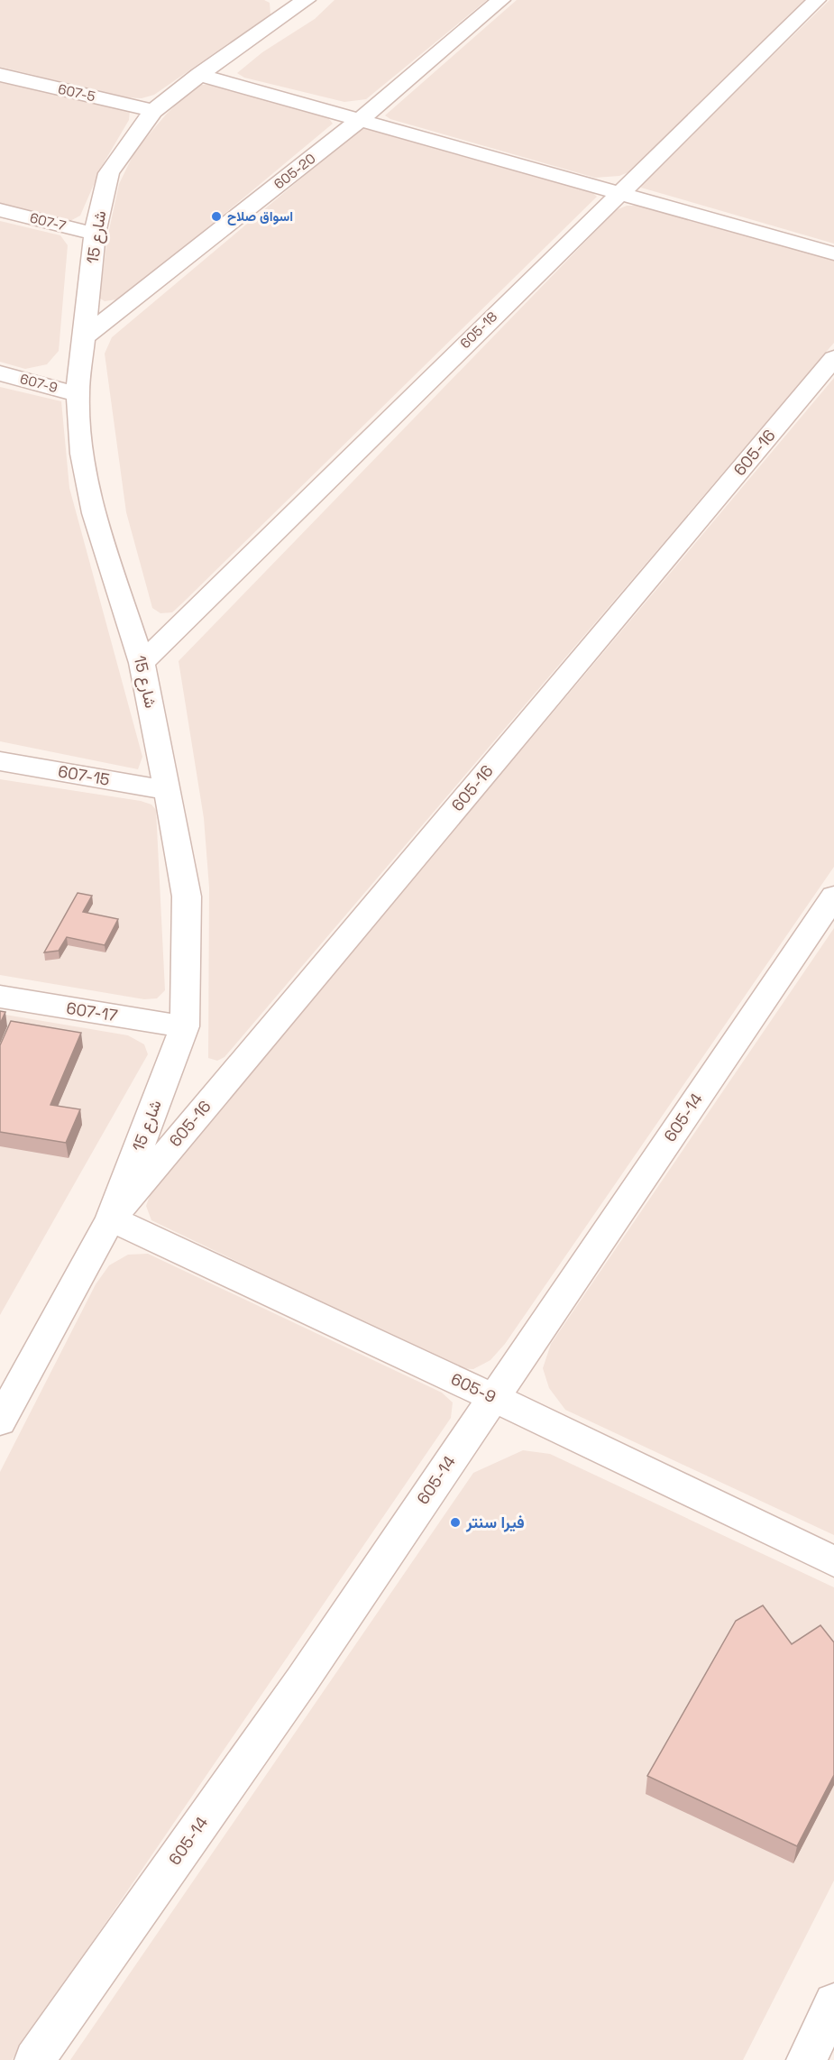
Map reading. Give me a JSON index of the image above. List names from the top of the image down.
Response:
{
  "streets": {
    "street": [
      "607-5",
      "605-20",
      "607-7",
      "شارع 15",
      "605-18",
      "607-9",
      "605-16",
      "607-15",
      "607-17",
      "605-14",
      "605-9"
    ]
  },
  "crossings": [
    ["607-5", "شارع 15"],
    ["605-20", "شارع 15"],
    ["607-7", "شارع 15"],
    ["شارع 15", "605-18"],
    ["شارع 15", "607-9"],
    ["شارع 15", "605-16"],
    ["شارع 15", "607-15"],
    ["شارع 15", "607-17"],
    ["شارع 15", "605-9"],
    ["605-16", "605-9"],
    ["605-14", "605-9"]
  ],
  "places": ["اسواق صلاح", "فيرا سنتر"]
}
